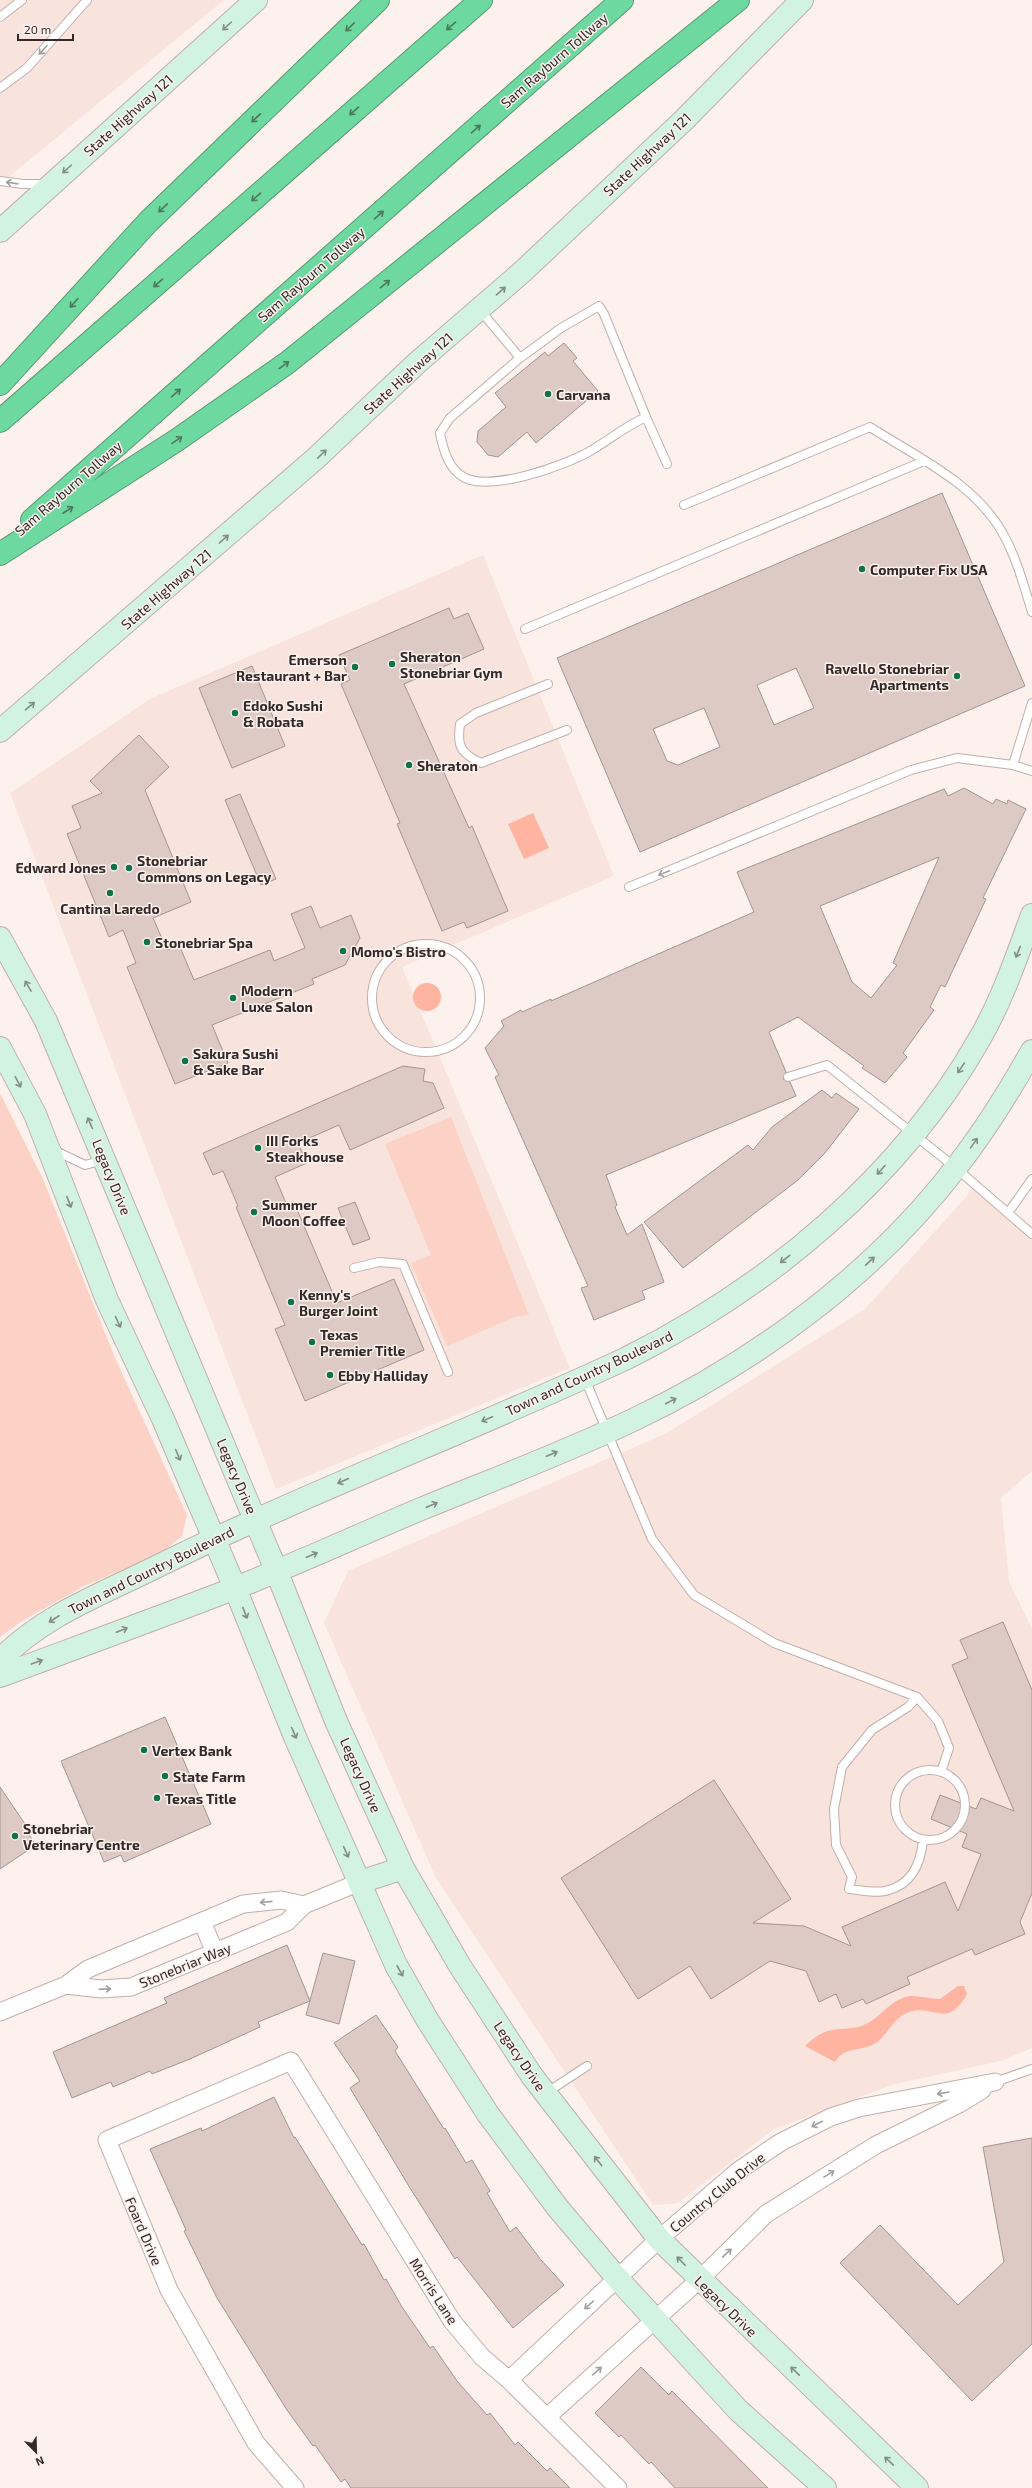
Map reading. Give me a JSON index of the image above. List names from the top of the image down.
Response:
{
  "streets": {
    "highway": ["Sam Rayburn Tollway"],
    "main road": ["State Highway 121", "Legacy Drive", "Town and Country Boulevard"],
    "street": [
      "Stonebriar Way",
      "Country Club Drive",
      "Foard Drive",
      "Morris Lane"
    ]
  },
  "crossings": [
    ["Legacy Drive", "Town and Country Boulevard"],
    ["Legacy Drive", "Country Club Drive"],
    ["Country Club Drive", "Morris Lane"],
    ["Foard Drive", "Morris Lane"]
  ],
  "places": [
    "Carvana",
    "Computer Fix USA",
    "Sheraton Stonebriar Gym",
    "Emerson Restaurant + Bar",
    "Ravello Stonebriar Apartments",
    "Edoko Sushi & Robata",
    "Sheraton",
    "Edward Jones",
    "Stonebriar Commons on Legacy",
    "Cantina Laredo",
    "Stonebriar Spa",
    "Momo's Bistro",
    "Modern Luxe Salon",
    "Sakura Sushi & Sake Bar",
    "III Forks Steakhouse",
    "Summer Moon Coffee",
    "Kenny's Burger Joint",
    "Texas Premier Title",
    "Ebby Halliday",
    "Vertex Bank",
    "State Farm",
    "Texas Title",
    "Stonebriar Veterinary Centre"
  ],
  "scale_bar": "20 m",
  "north": "bottom right"
}
